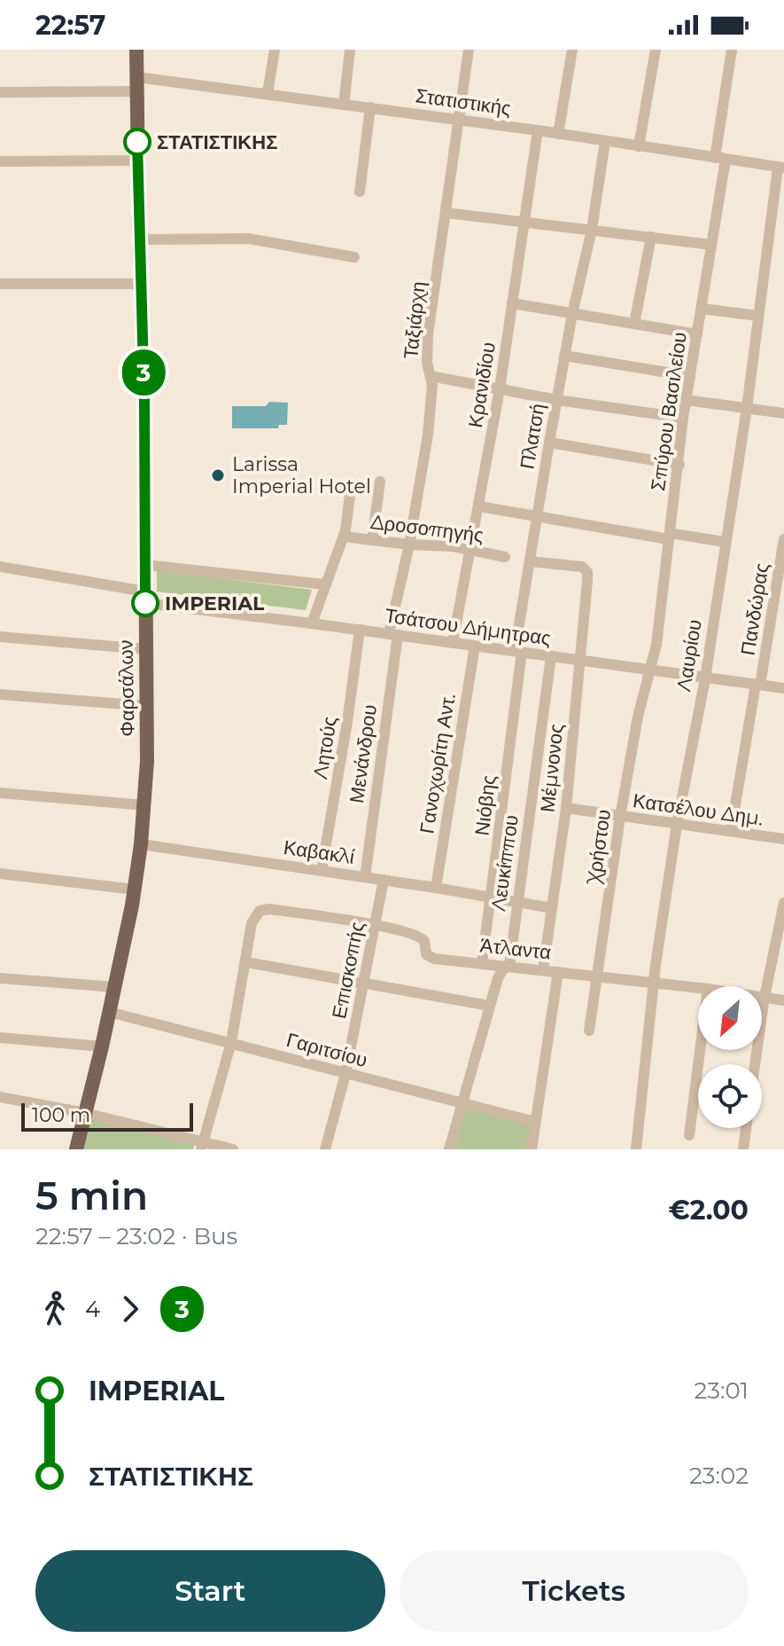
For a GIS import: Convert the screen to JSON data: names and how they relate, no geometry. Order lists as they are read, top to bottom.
{
  "streets": {
    "main road": ["Φαρσάλων"],
    "street": [
      "Στατιστικής",
      "Ταξιάρχη",
      "Κρανιδίου",
      "Σπύρου Βασιλείου",
      "Πλατσή",
      "Δροσοπηγής",
      "Πανδώρας",
      "Τσάτσου Δήμητρας",
      "Λαυρίου",
      "Λητούς",
      "Μενάνδρου",
      "Γανοχωρίτη Αντ.",
      "Μέμνονος",
      "Νιόβης",
      "Κατσέλου Δημ.",
      "Χρήστου",
      "Καβακλί",
      "Λευκίππου",
      "Άτλαντα",
      "Επισκοπής",
      "Γαριτσίου"
    ]
  },
  "crossings": [
    ["Στατιστικής", "Ταξιάρχη"],
    ["Στατιστικής", "Κρανιδίου"],
    ["Στατιστικής", "Σπύρου Βασιλείου"],
    ["Στατιστικής", "Πλατσή"],
    ["Στατιστικής", "Λαυρίου"],
    ["Στατιστικής", "Φαρσάλων"],
    ["Ταξιάρχη", "Δροσοπηγής"],
    ["Ταξιάρχη", "Τσάτσου Δήμητρας"],
    ["Ταξιάρχη", "Μενάνδρου"],
    ["Κρανιδίου", "Δροσοπηγής"],
    ["Κρανιδίου", "Τσάτσου Δήμητρας"],
    ["Σπύρου Βασιλείου", "Τσάτσου Δήμητρας"],
    ["Σπύρου Βασιλείου", "Χρήστου"],
    ["Πλατσή", "Τσάτσου Δήμητρας"],
    ["Πλατσή", "Μέμνονος"],
    ["Πλατσή", "Νιόβης"],
    ["Πανδώρας", "Τσάτσου Δήμητρας"],
    ["Πανδώρας", "Κατσέλου Δημ."],
    ["Τσάτσου Δήμητρας", "Λαυρίου"],
    ["Τσάτσου Δήμητρας", "Φαρσάλων"],
    ["Τσάτσου Δήμητρας", "Λητούς"],
    ["Τσάτσου Δήμητρας", "Μενάνδρου"],
    ["Τσάτσου Δήμητρας", "Γανοχωρίτη Αντ."],
    ["Τσάτσου Δήμητρας", "Μέμνονος"],
    ["Τσάτσου Δήμητρας", "Νιόβης"],
    ["Τσάτσου Δήμητρας", "Χρήστου"],
    ["Τσάτσου Δήμητρας", "Λευκίππου"],
    ["Λαυρίου", "Κατσέλου Δημ."],
    ["Λαυρίου", "Άτλαντα"],
    ["Φαρσάλων", "Καβακλί"],
    ["Φαρσάλων", "Γαριτσίου"],
    ["Λητούς", "Καβακλί"],
    ["Μενάνδρου", "Καβακλί"],
    ["Γανοχωρίτη Αντ.", "Καβακλί"],
    ["Μέμνονος", "Κατσέλου Δημ."],
    ["Μέμνονος", "Καβακλί"],
    ["Μέμνονος", "Άτλαντα"],
    ["Νιόβης", "Καβακλί"],
    ["Νιόβης", "Άτλαντα"],
    ["Κατσέλου Δημ.", "Χρήστου"],
    ["Χρήστου", "Άτλαντα"],
    ["Καβακλί", "Λευκίππου"],
    ["Καβακλί", "Επισκοπής"],
    ["Λευκίππου", "Άτλαντα"],
    ["Λευκίππου", "Γαριτσίου"],
    ["Άτλαντα", "Επισκοπής"],
    ["Επισκοπής", "Γαριτσίου"]
  ],
  "places": ["ΣΤΑΤΙΣΤΙΚΗΣ", "Larissa Imperial Hotel", "IMPERIAL"],
  "lines": ["bus line 3"],
  "scale_bar": "100 m",
  "north": "bottom left",
  "page": {
    "status": "22:57",
    "on_map": "3",
    "scale": "100 m",
    "heading": ["5 min", "22:57 – 23:02 · Bus", "€2.00"],
    "legs": ["4", "3"],
    "list": [
      {
        "name": "IMPERIAL",
        "value": "23:01"
      },
      {
        "name": "ΣΤΑΤΙΣΤΙΚΗΣ",
        "value": "23:02"
      }
    ],
    "buttons": ["Start", "Tickets"]
  }
}
